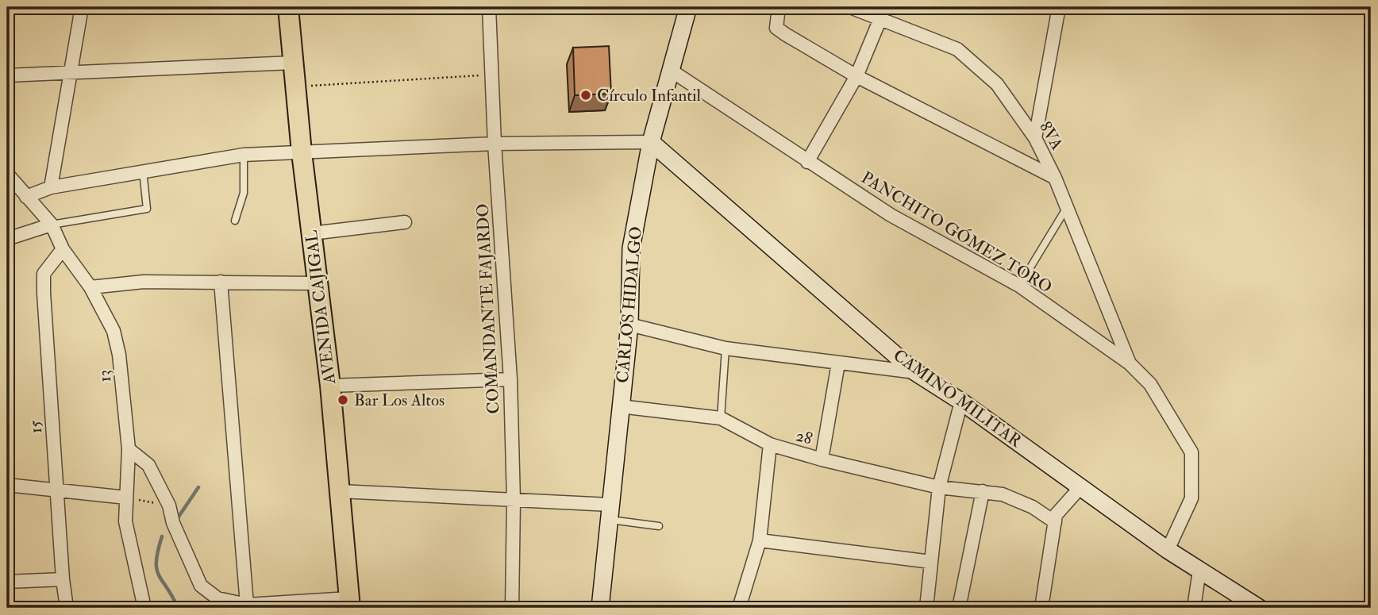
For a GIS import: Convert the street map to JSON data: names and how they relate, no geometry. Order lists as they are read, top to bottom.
{
  "streets": {
    "main road": ["CARLOS HIDALGO", "AVENIDA CAJIGAL", "CAMINO MILITAR"],
    "street": [
      "8VA",
      "PANCHITO GÓMEZ TORO",
      "COMANDANTE FAJARDO",
      "13",
      "15",
      "28"
    ]
  },
  "crossings": [
    ["8VA", "PANCHITO GÓMEZ TORO"],
    ["PANCHITO GÓMEZ TORO", "CARLOS HIDALGO"],
    ["PANCHITO GÓMEZ TORO", "CAMINO MILITAR"],
    ["CARLOS HIDALGO", "CAMINO MILITAR"],
    ["CARLOS HIDALGO", "28"],
    ["13", "15"]
  ],
  "places": ["Círculo Infantil", "Bar Los Altos"]
}
